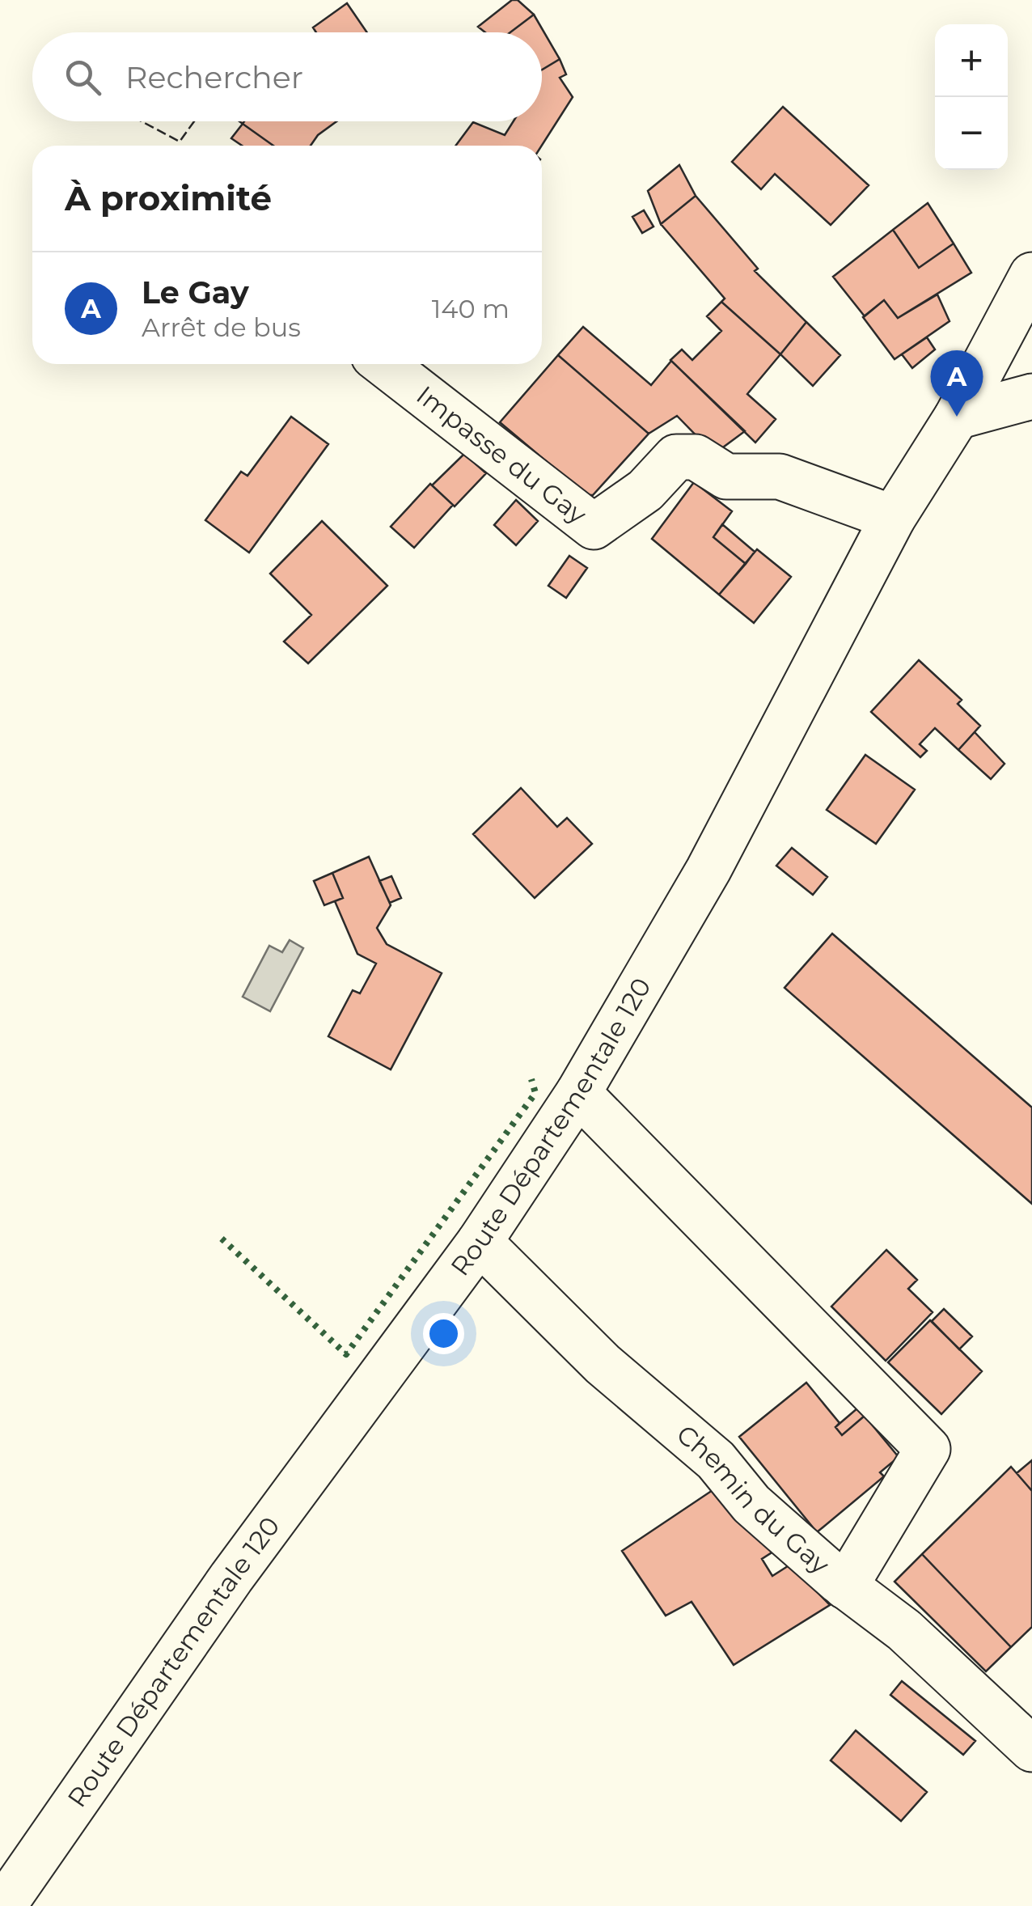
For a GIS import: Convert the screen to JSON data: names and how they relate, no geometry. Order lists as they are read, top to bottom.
{
  "streets": {
    "street": ["Impasse du Gay", "Route Départementale 120", "Chemin du Gay"]
  },
  "crossings": [
    ["Impasse du Gay", "Route Départementale 120"],
    ["Route Départementale 120", "Chemin du Gay"]
  ],
  "page": {
    "map_buttons": ["+", "−"],
    "search": "Rechercher",
    "heading": "À proximité",
    "list": [
      {
        "mark": "A",
        "name": "Le Gay",
        "note": "Arrêt de bus",
        "value": "140 m"
      }
    ],
    "pins": "A"
  }
}
